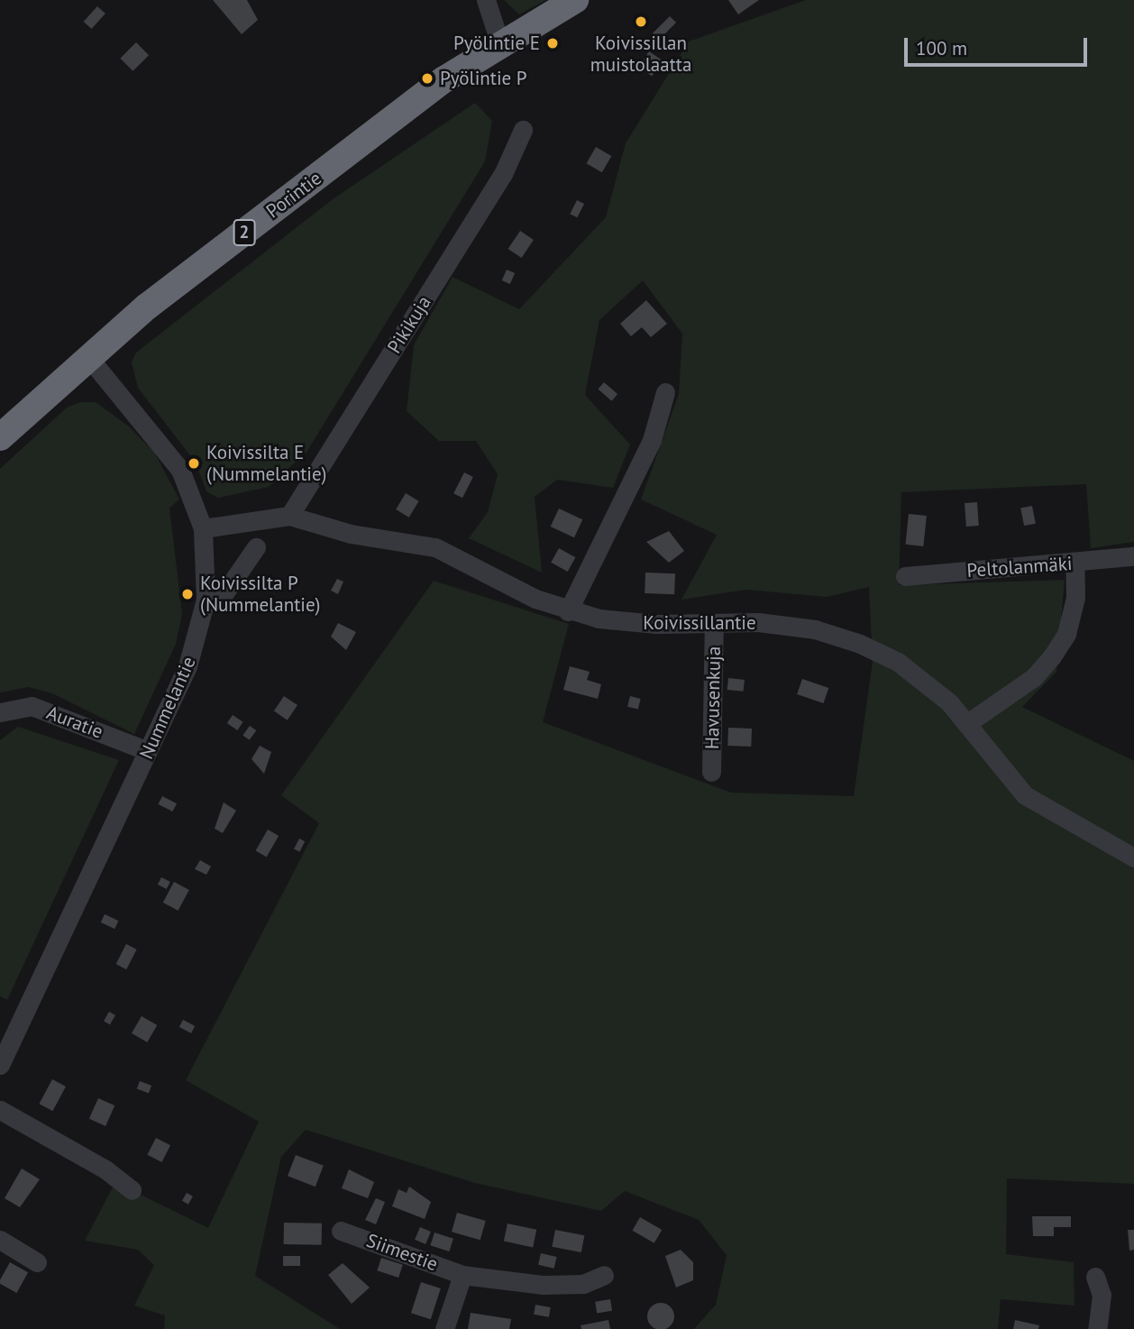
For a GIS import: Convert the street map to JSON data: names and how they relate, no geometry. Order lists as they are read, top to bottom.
{
  "streets": {
    "highway": ["Porintie", "2"],
    "street": [
      "Pikikuja",
      "Peltolanmäki",
      "Koivissillantie",
      "Havusenkuja",
      "Nummelantie",
      "Auratie",
      "Siimestie"
    ]
  },
  "crossings": [
    ["Porintie", "Nummelantie"],
    ["Pikikuja", "Koivissillantie"],
    ["Koivissillantie", "Havusenkuja"],
    ["Koivissillantie", "Nummelantie"],
    ["Nummelantie", "Auratie"]
  ],
  "places": [
    "Koivissillan muistolaatta",
    "Pyölintie E",
    "Pyölintie P",
    "Koivissilta E (Nummelantie)",
    "Koivissilta P (Nummelantie)"
  ],
  "scale_bar": "100 m"
}
